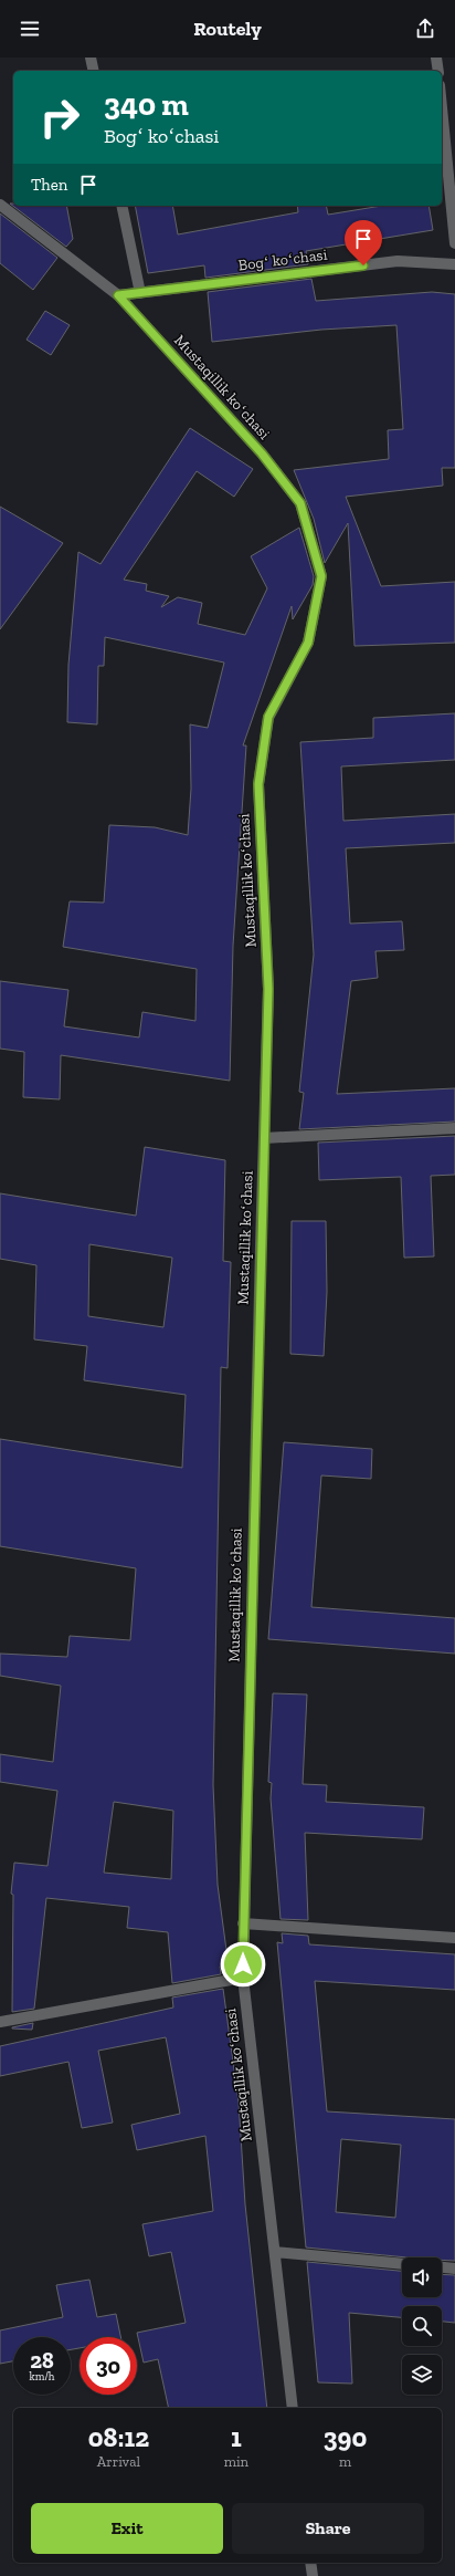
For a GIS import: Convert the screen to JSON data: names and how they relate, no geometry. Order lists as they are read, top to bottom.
{
  "streets": {
    "street": ["Bogʻ koʻchasi", "Mustaqillik koʻchasi"]
  },
  "crossings": [
    ["Bogʻ koʻchasi", "Mustaqillik koʻchasi"]
  ],
  "page": {
    "header": "Routely",
    "turn": ["340 m", "Bogʻ koʻchasi"],
    "then": "Then",
    "speed": "28 km/h",
    "limit": "30",
    "eta": [
      "08:12",
      "Arrival",
      "1",
      "min",
      "390",
      "m"
    ],
    "buttons": ["Exit", "Share"]
  }
}
